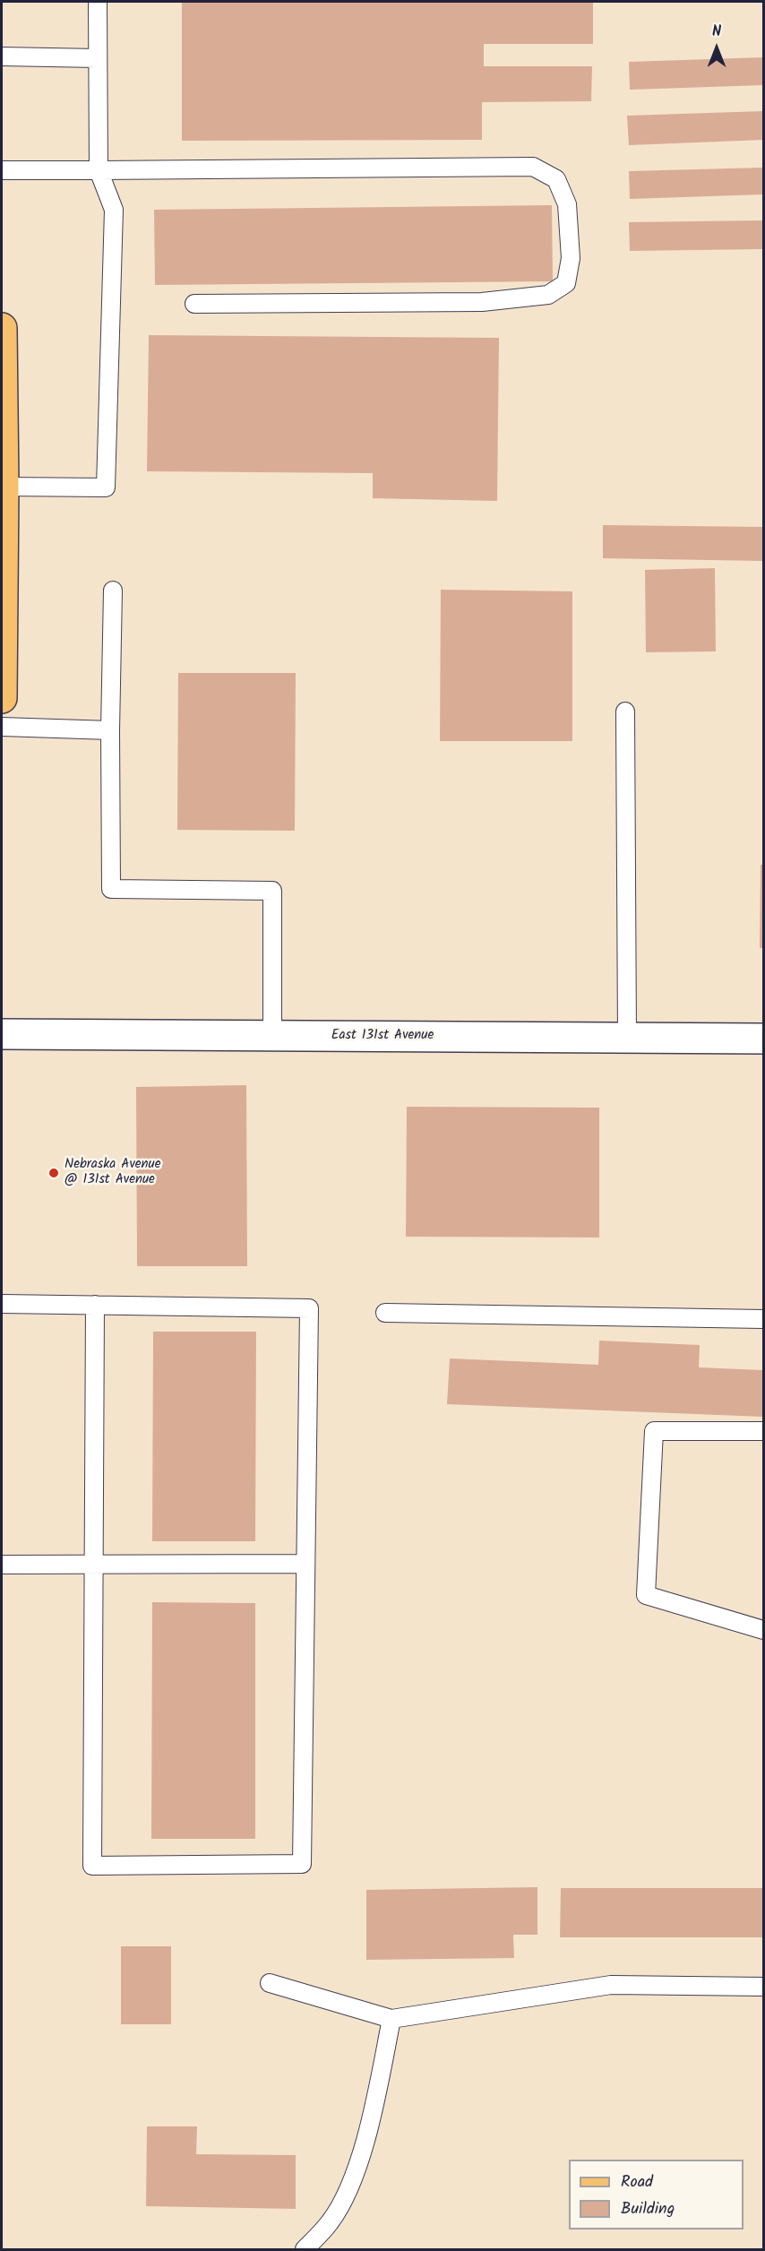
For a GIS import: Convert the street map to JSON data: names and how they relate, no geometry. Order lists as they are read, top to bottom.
{
  "streets": {
    "street": ["East 131st Avenue"]
  },
  "places": ["Nebraska Avenue @ 131st Avenue"],
  "legend": ["Road", "Building"],
  "north": "top"
}
